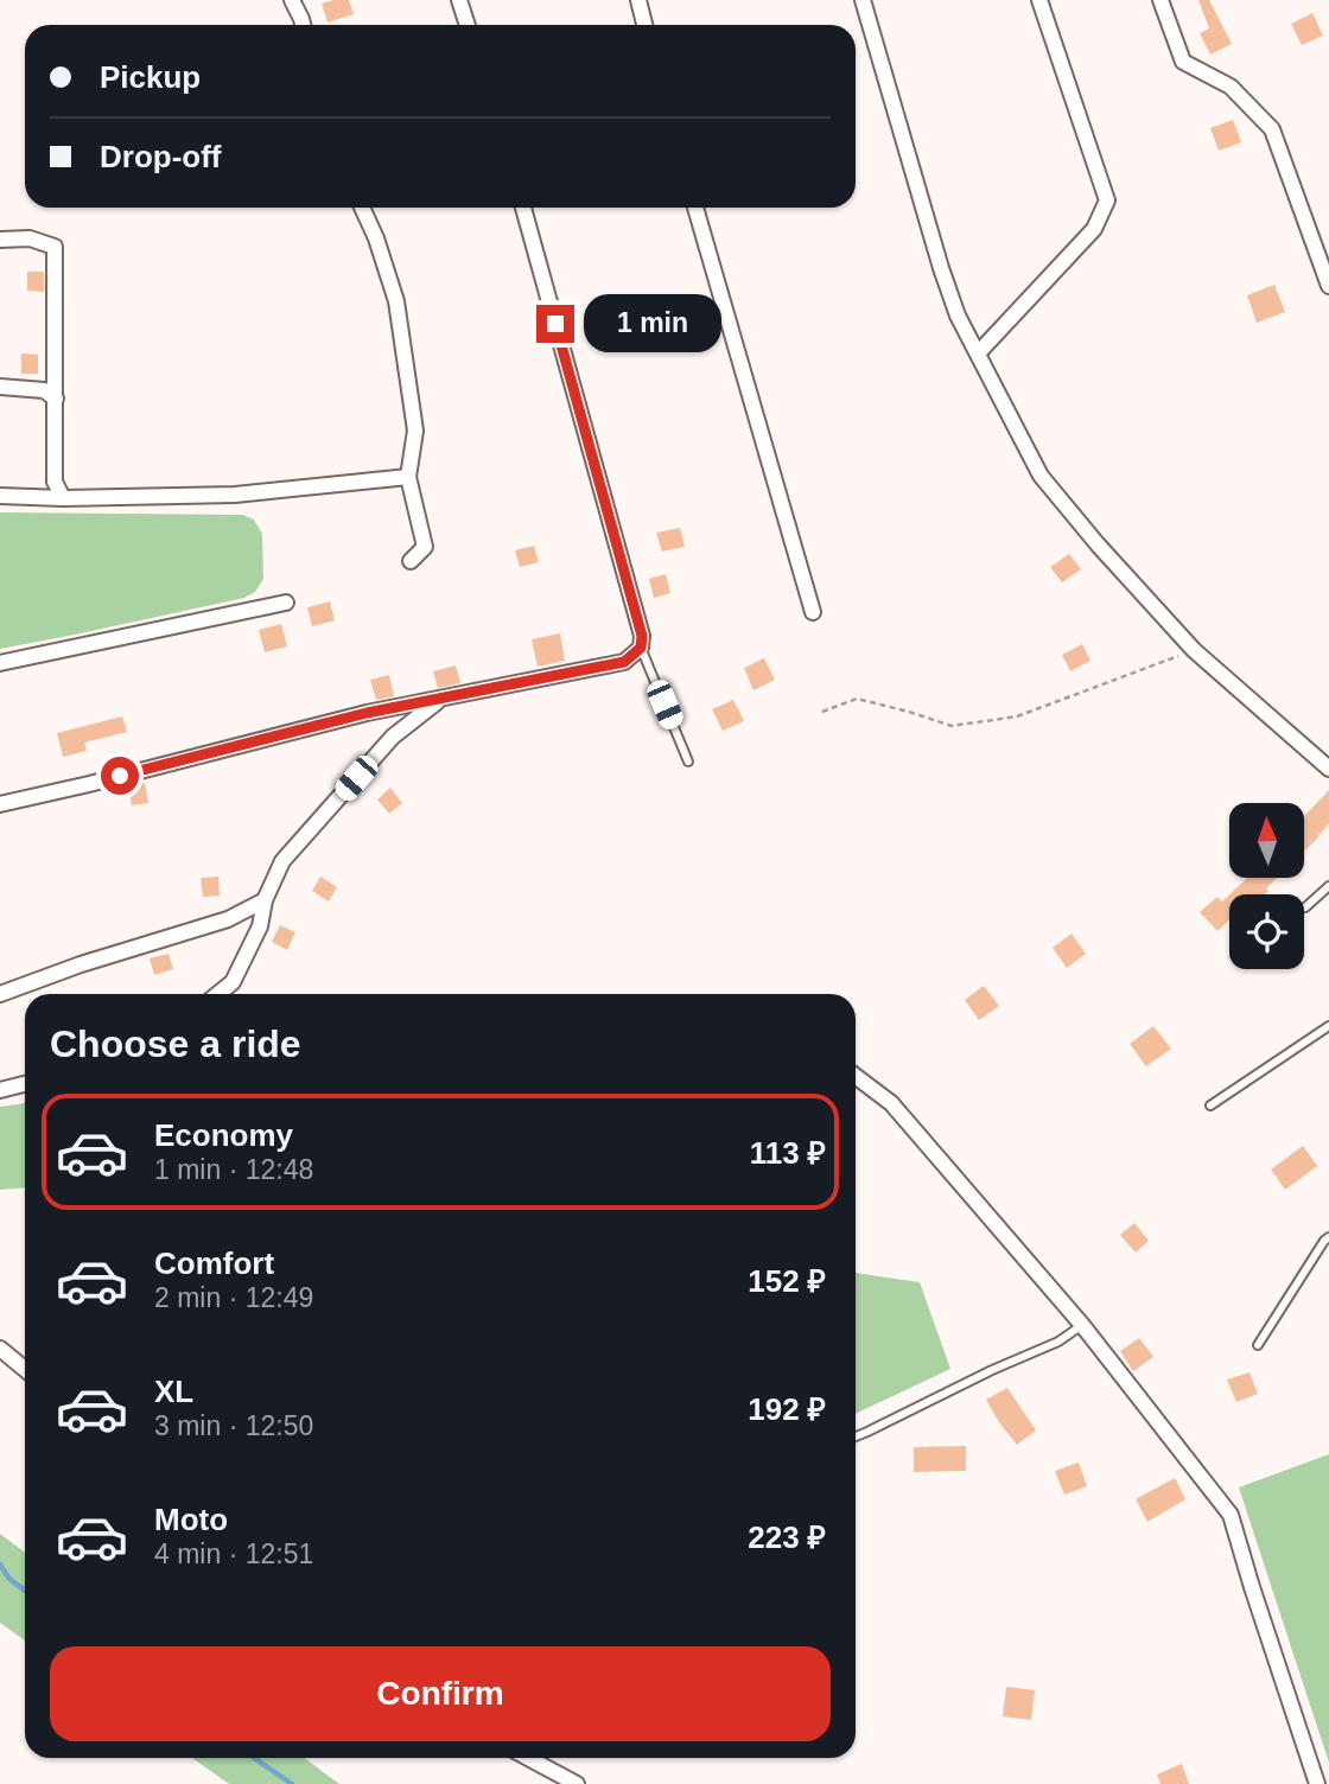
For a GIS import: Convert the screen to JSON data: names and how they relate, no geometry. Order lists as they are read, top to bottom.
{
  "north": "top",
  "page": {
    "banner": ["Pickup", "Drop-off"],
    "bubble": "1 min",
    "heading": "Choose a ride",
    "list": [
      {
        "name": "Economy",
        "note": "1 min · 12:48",
        "value": "113 ₽"
      },
      {
        "name": "Comfort",
        "note": "2 min · 12:49",
        "value": "152 ₽"
      },
      {
        "name": "XL",
        "note": "3 min · 12:50",
        "value": "192 ₽"
      },
      {
        "name": "Moto",
        "note": "4 min · 12:51",
        "value": "223 ₽"
      }
    ],
    "buttons": "Confirm"
  }
}
